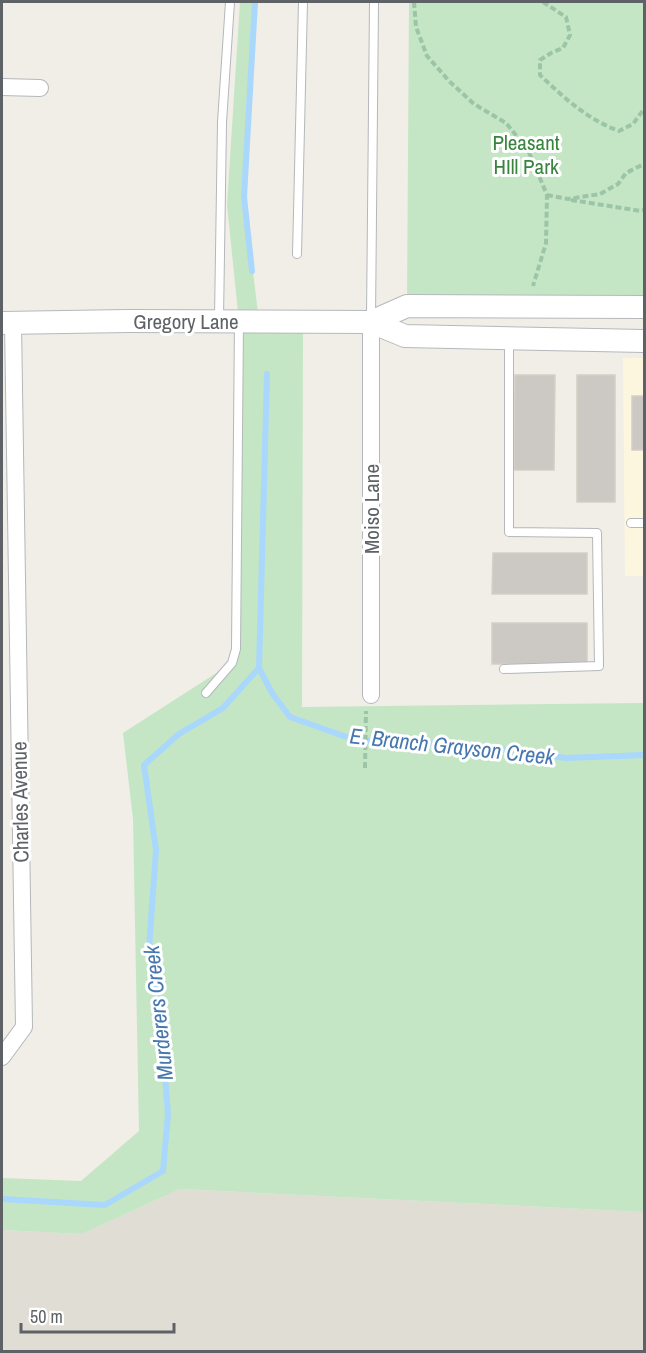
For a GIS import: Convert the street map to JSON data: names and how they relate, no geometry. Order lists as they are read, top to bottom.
{
  "streets": {
    "main road": ["Gregory Lane"],
    "street": ["Moiso Lane", "Charles Avenue"]
  },
  "crossings": [
    ["Gregory Lane", "Moiso Lane"],
    ["Gregory Lane", "Charles Avenue"]
  ],
  "water": ["E. Branch Grayson Creek", "Murderers Creek"],
  "parks": ["Pleasant HIll Park"],
  "scale_bar": "50 m"
}
